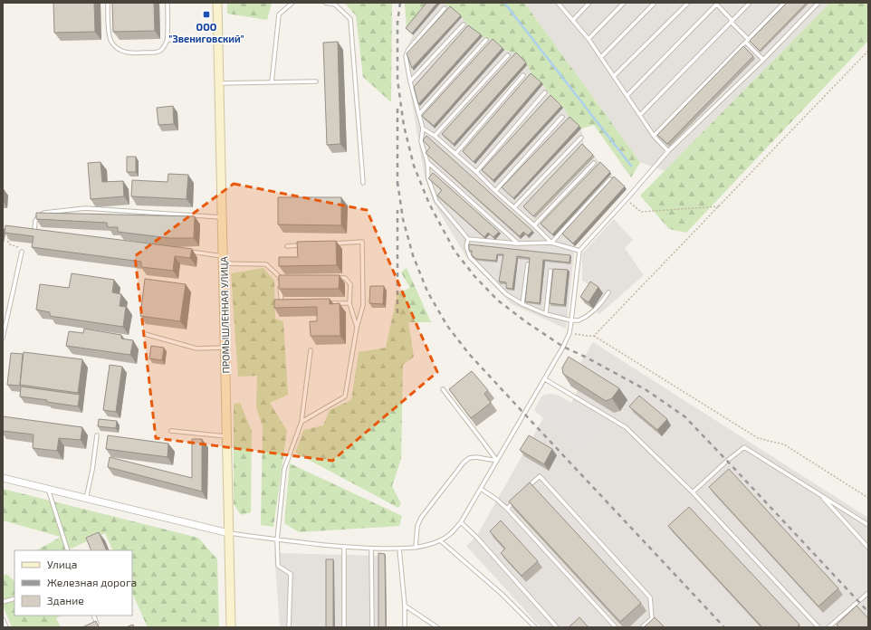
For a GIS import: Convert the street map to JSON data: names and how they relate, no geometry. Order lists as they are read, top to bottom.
{
  "streets": {
    "street": ["ПРОМЫШЛЕННАЯ УЛИЦА"]
  },
  "places": {
    "transit": ["ООО \"Звениговский\""]
  },
  "legend": ["Улица", "Железная дорога", "Здание"]
}
